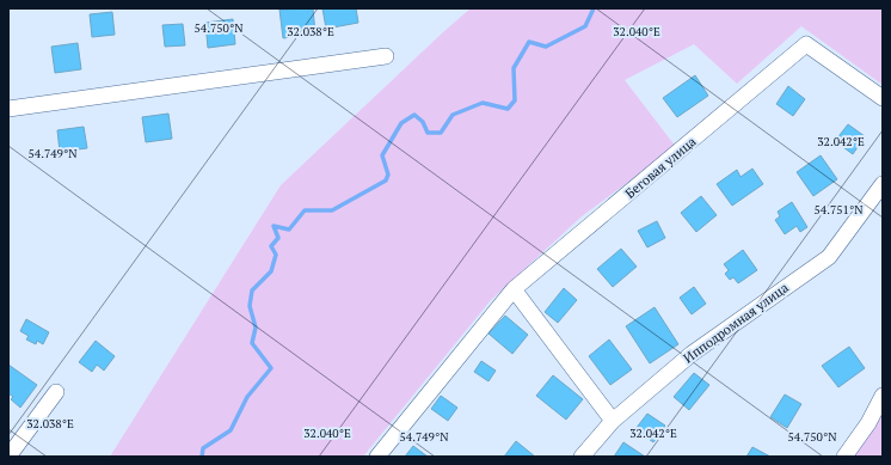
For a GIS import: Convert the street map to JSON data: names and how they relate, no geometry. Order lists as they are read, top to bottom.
{
  "streets": {
    "street": ["Беговая улица", "Ипподромная улица"]
  },
  "coordinates": [
    "54.750°N",
    "32.038°E",
    "32.040°E",
    "32.042°E",
    "54.749°N",
    "54.751°N"
  ]
}
